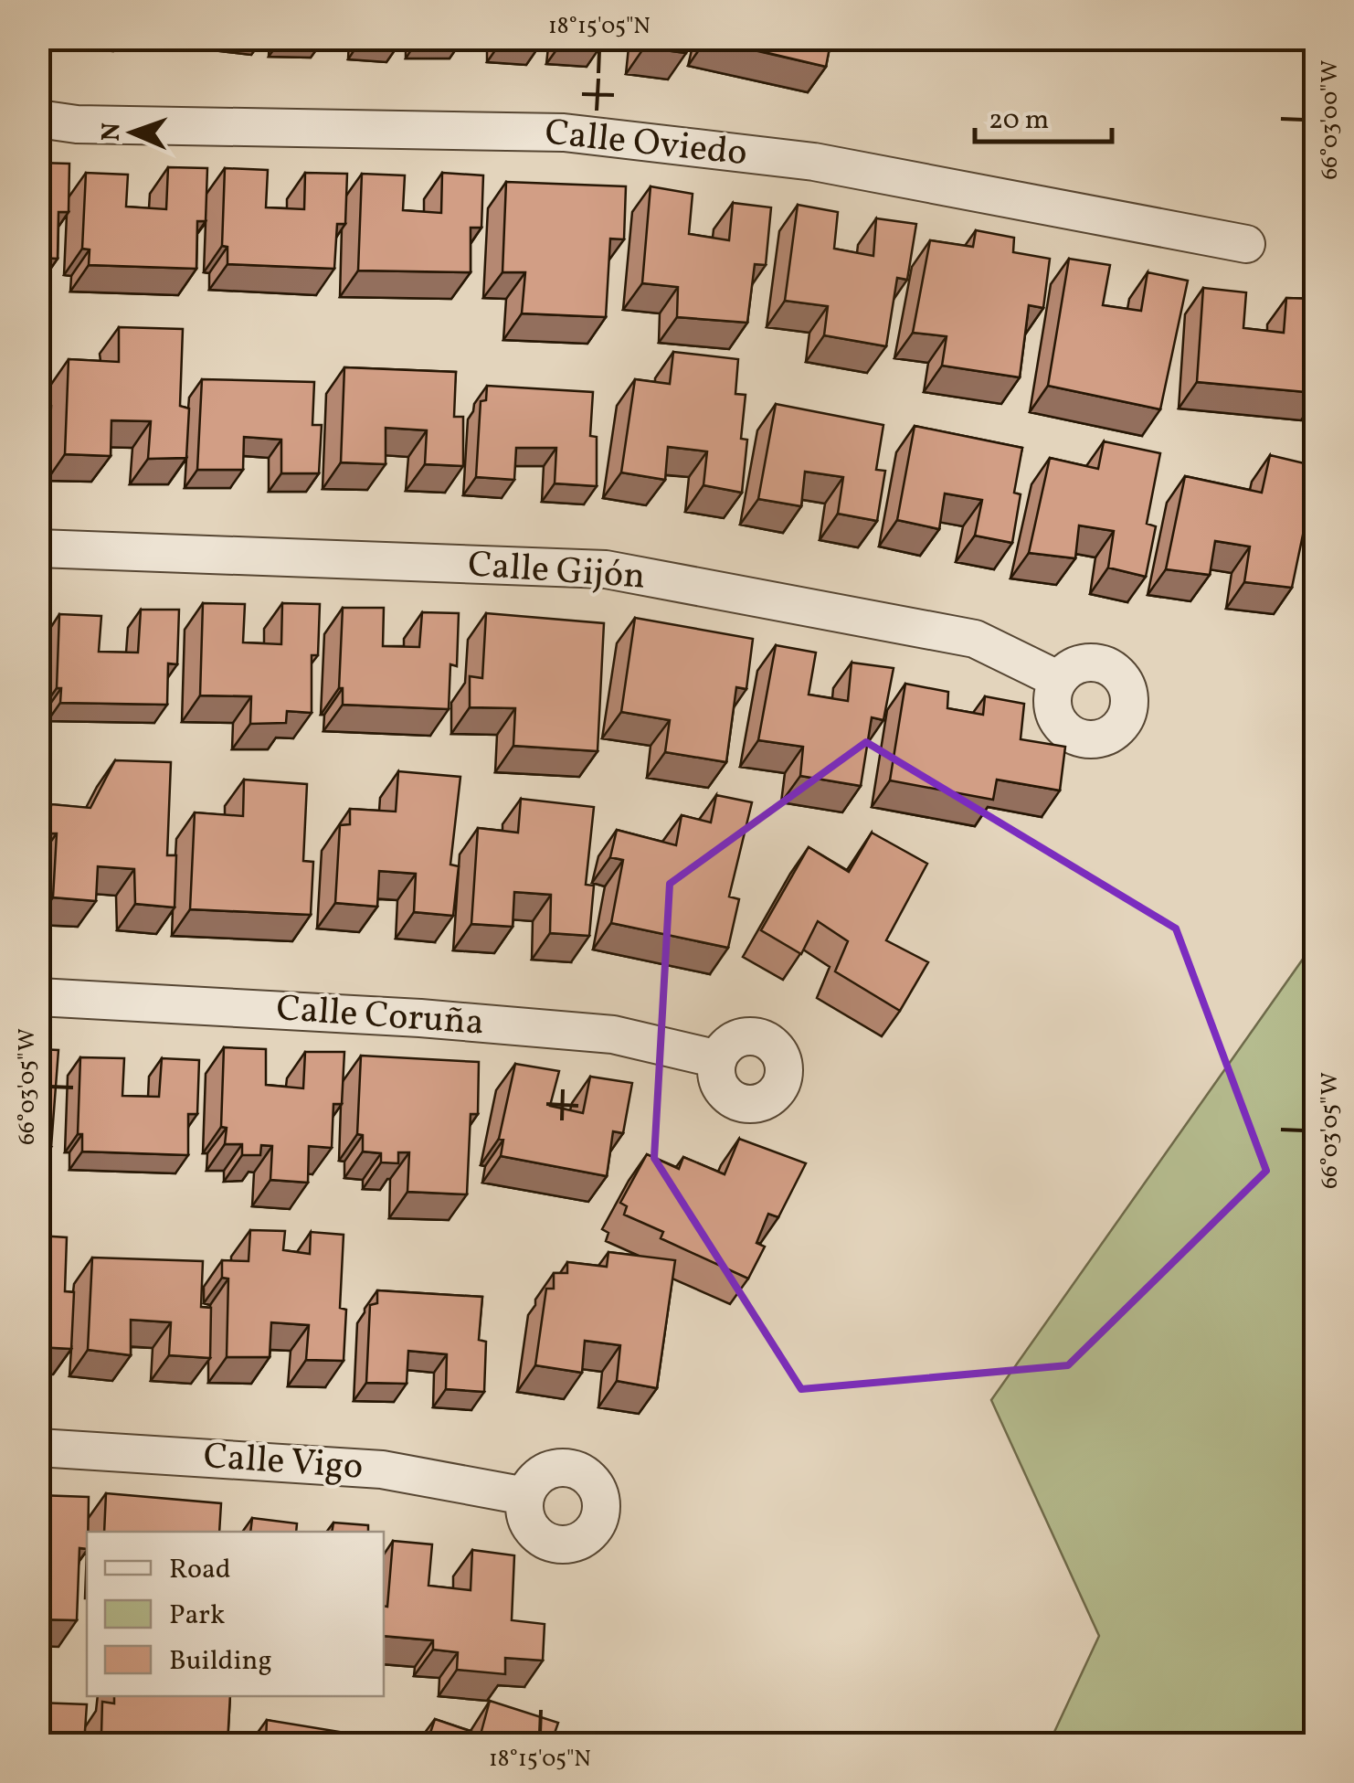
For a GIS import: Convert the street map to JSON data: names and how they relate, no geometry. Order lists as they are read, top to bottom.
{
  "streets": {
    "street": [
      "Calle Oviedo",
      "Calle Gijón",
      "Calle Coruña",
      "Calle Vigo"
    ]
  },
  "legend": ["Road", "Park", "Building"],
  "scale_bar": "20 m",
  "north": "left",
  "coordinates": ["18°15'05\"N", "66°03'00\"W", "66°03'05\"W"]
}
